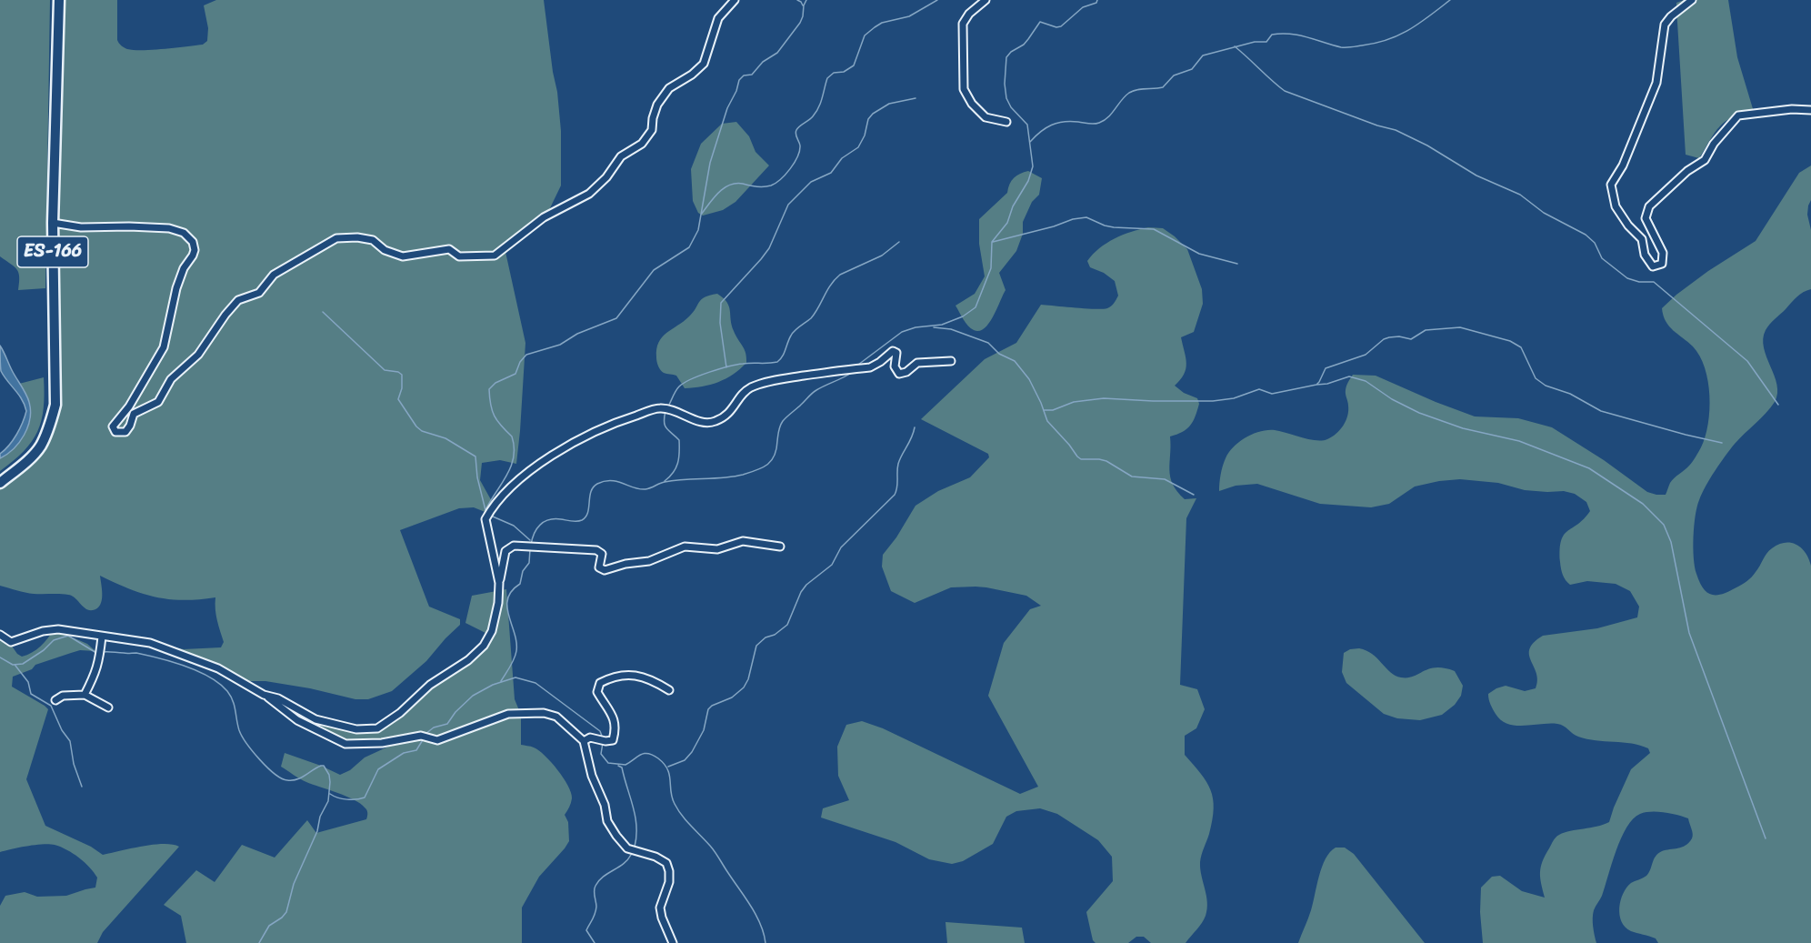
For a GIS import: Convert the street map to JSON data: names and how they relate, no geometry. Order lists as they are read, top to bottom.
{
  "streets": {
    "main road": ["ES-166"]
  }
}
